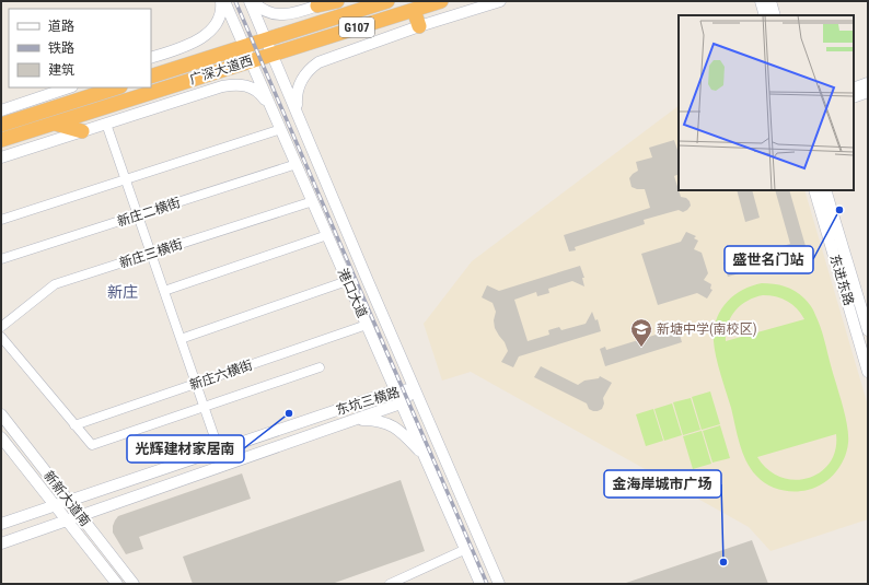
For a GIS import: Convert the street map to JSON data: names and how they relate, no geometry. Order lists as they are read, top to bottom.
{
  "streets": {
    "highway": ["G107", "广深大道西"],
    "street": [
      "新庄二横街",
      "新庄三横街",
      "东进东路",
      "港口大道",
      "新庄六横街",
      "东坑三横路",
      "新新大道南"
    ]
  },
  "crossings": [
    ["广深大道西", "港口大道"],
    ["新庄二横街", "港口大道"],
    ["新庄三横街", "港口大道"],
    ["港口大道", "新庄六横街"],
    ["港口大道", "东坑三横路"],
    ["东坑三横路", "新新大道南"]
  ],
  "districts": ["新庄"],
  "places": {
    "other": ["盛世名门站", "光辉建材家居南", "金海岸城市广场"],
    "school or university": ["新塘中学(南校区)"]
  },
  "legend": ["道路", "铁路", "建筑"]
}
